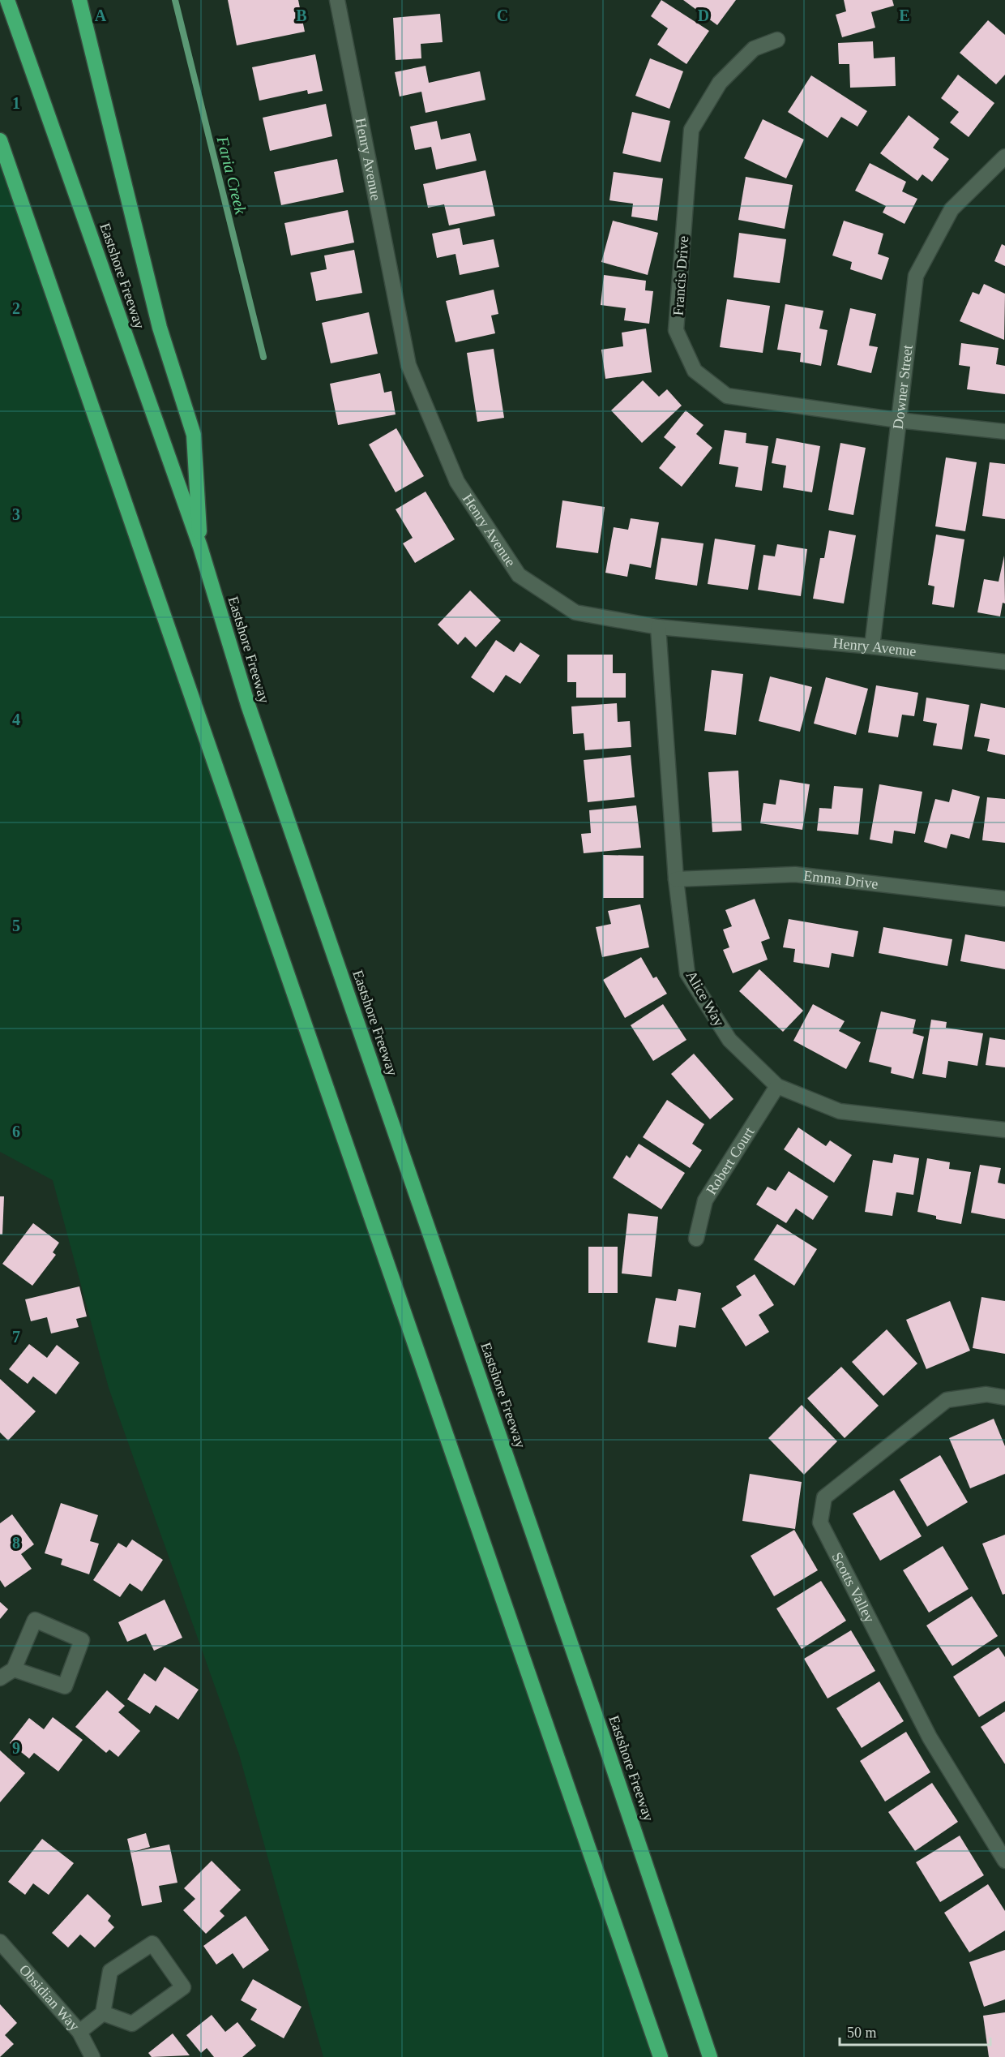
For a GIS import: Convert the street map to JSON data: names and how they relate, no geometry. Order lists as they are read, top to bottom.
{
  "streets": {
    "highway": ["Eastshore Freeway"],
    "street": [
      "Henry Avenue",
      "Francis Drive",
      "Downer Street",
      "Emma Drive",
      "Alice Way",
      "Robert Court",
      "Scotts Valley",
      "Obsidian Way"
    ]
  },
  "crossings": [
    ["Henry Avenue", "Downer Street"],
    ["Henry Avenue", "Alice Way"],
    ["Francis Drive", "Downer Street"],
    ["Emma Drive", "Alice Way"],
    ["Alice Way", "Robert Court"]
  ],
  "water": ["Faria Creek"],
  "scale_bar": "50 m",
  "grid": {
    "columns": [
      "A",
      "B",
      "C",
      "D",
      "E"
    ],
    "rows": [
      "1",
      "2",
      "3",
      "4",
      "5",
      "6",
      "7",
      "8",
      "9"
    ]
  }
}
